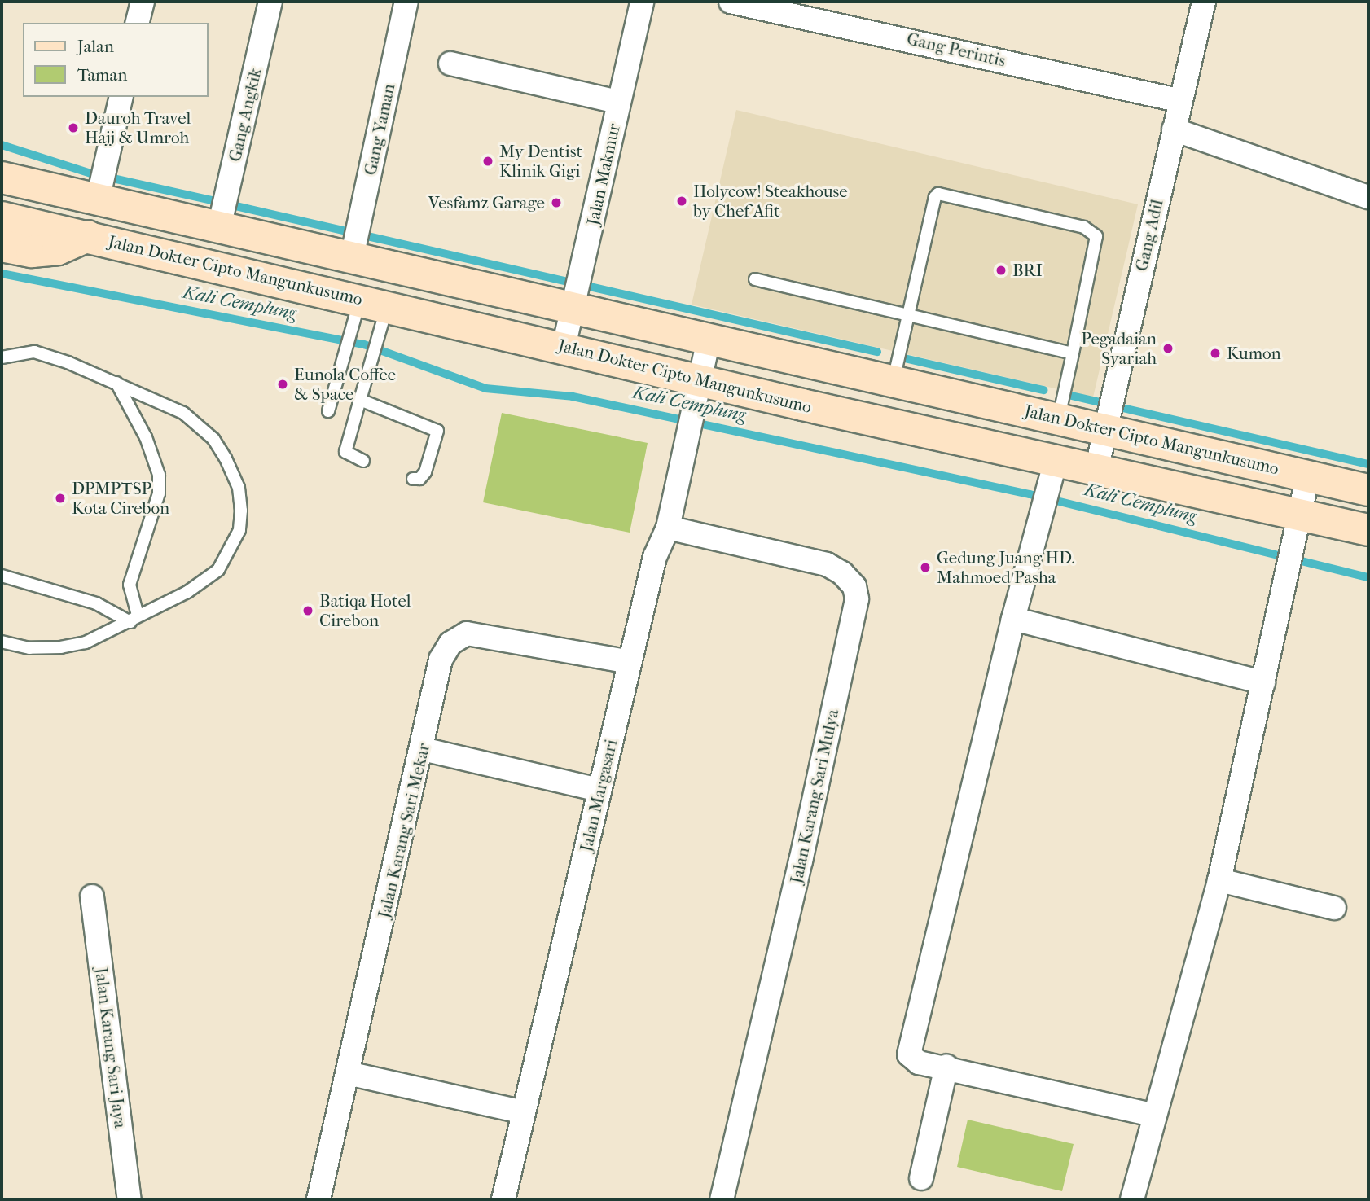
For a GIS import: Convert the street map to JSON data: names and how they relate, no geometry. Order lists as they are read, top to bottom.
{
  "streets": {
    "main road": ["Jalan Dokter Cipto Mangunkusumo"],
    "street": [
      "Gang Perintis",
      "Gang Angkik",
      "Gang Yaman",
      "Jalan Makmur",
      "Gang Adil",
      "Jalan Margasari",
      "Jalan Karang Sari Mulya",
      "Jalan Karang Sari Mekar",
      "Jalan Karang Sari Jaya"
    ]
  },
  "crossings": [
    ["Gang Perintis", "Gang Adil"],
    ["Gang Angkik", "Jalan Dokter Cipto Mangunkusumo"],
    ["Gang Yaman", "Jalan Dokter Cipto Mangunkusumo"],
    ["Jalan Makmur", "Jalan Dokter Cipto Mangunkusumo"],
    ["Gang Adil", "Jalan Dokter Cipto Mangunkusumo"],
    ["Jalan Dokter Cipto Mangunkusumo", "Jalan Margasari"],
    ["Jalan Margasari", "Jalan Karang Sari Mulya"],
    ["Jalan Margasari", "Jalan Karang Sari Mekar"]
  ],
  "water": ["Kali Cemplung"],
  "places": [
    "Dauroh Travel Hajj & Umroh",
    "My Dentist Klinik Gigi",
    "Holycow! Steakhouse by Chef Afit",
    "Vesfamz Garage",
    "BRI",
    "Pegadaian Syariah",
    "Kumon",
    "Eunola Coffee & Space",
    "DPMPTSP Kota Cirebon",
    "Gedung Juang HD. Mahmoed Pasha",
    "Batiqa Hotel Cirebon"
  ],
  "legend": ["Jalan", "Taman"]
}
